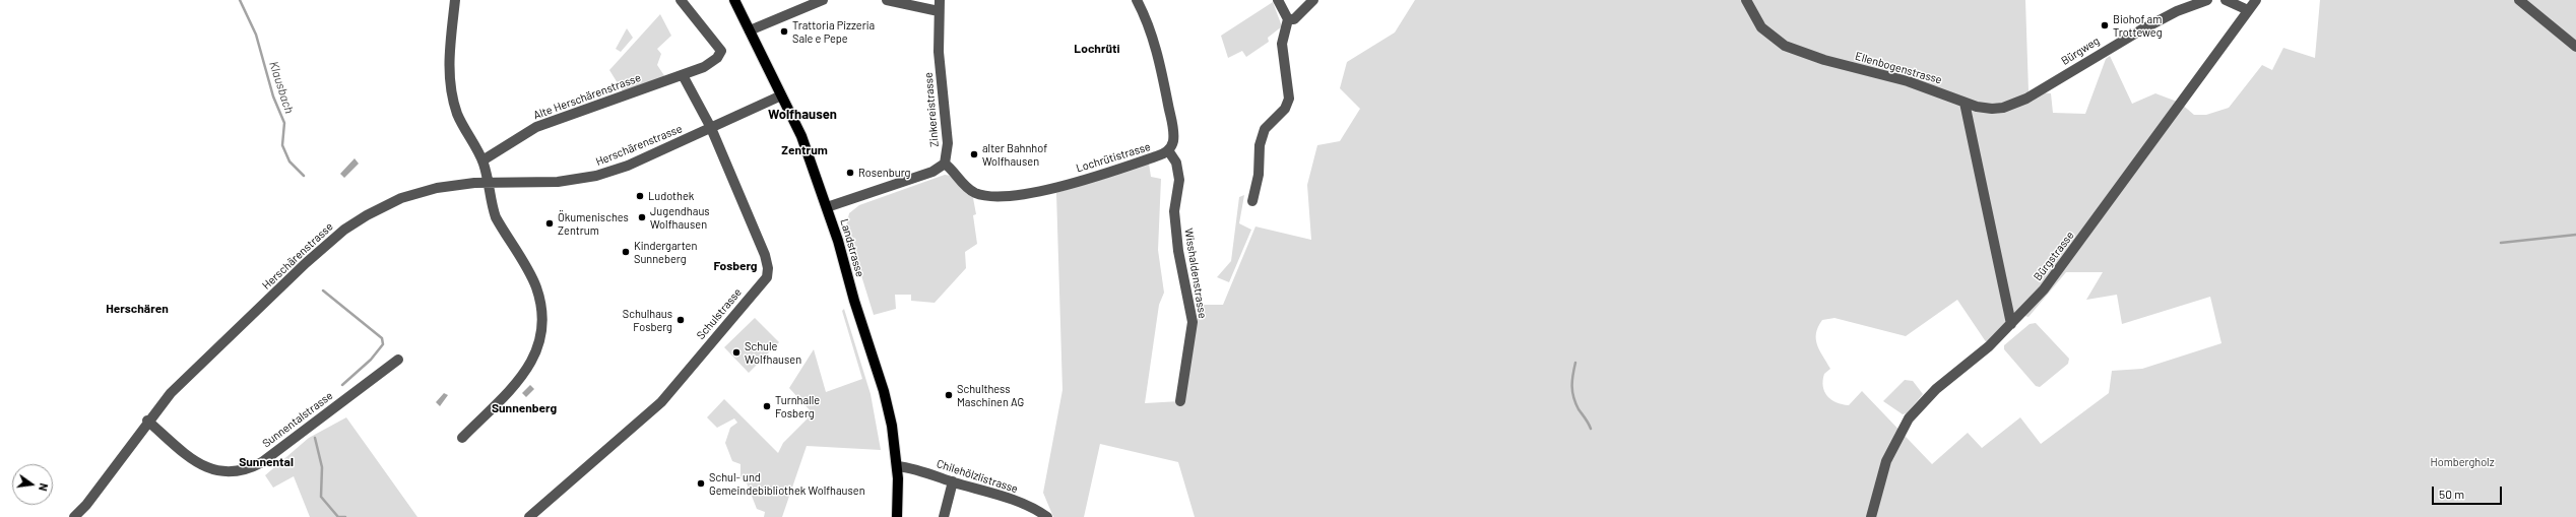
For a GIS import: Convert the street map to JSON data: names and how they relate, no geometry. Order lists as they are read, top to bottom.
{
  "streets": {
    "main road": ["Landstrasse"],
    "street": [
      "Bürgweg",
      "Ellenbogenstrasse",
      "Alte Herschärenstrasse",
      "Zinkereistrasse",
      "Herschärenstrasse",
      "Lochrütistrasse",
      "Bürgstrasse",
      "Wisshaldenstrasse",
      "Schulstrasse",
      "Sunnentalstrasse",
      "Chilehölzlistrasse"
    ]
  },
  "crossings": [
    ["Bürgweg", "Ellenbogenstrasse"],
    ["Alte Herschärenstrasse", "Schulstrasse"],
    ["Zinkereistrasse", "Lochrütistrasse"],
    ["Herschärenstrasse", "Landstrasse"],
    ["Herschärenstrasse", "Schulstrasse"],
    ["Herschärenstrasse", "Sunnentalstrasse"],
    ["Lochrütistrasse", "Wisshaldenstrasse"],
    ["Landstrasse", "Chilehölzlistrasse"]
  ],
  "districts": [
    "Lochrüti",
    "Wolfhausen",
    "Zentrum",
    "Fosberg",
    "Herschären",
    "Sunnenberg",
    "Sunnental"
  ],
  "water": ["Klausbach"],
  "parks": ["Hombergholz"],
  "places": [
    "Biohof am Trotteweg",
    "Trattoria Pizzeria Sale e Pepe",
    "alter Bahnhof Wolfhausen",
    "Rosenburg",
    "Ludothek",
    "Jugendhaus Wolfhausen",
    "Ökumenisches Zentrum",
    "Kindergarten Sunneberg",
    "Schulhaus Fosberg",
    "Schule Wolfhausen",
    "Schulthess Maschinen AG",
    "Turnhalle Fosberg",
    "Schul- und Gemeindebibliothek Wolfhausen"
  ],
  "scale_bar": "50 m",
  "north": "right"
}
